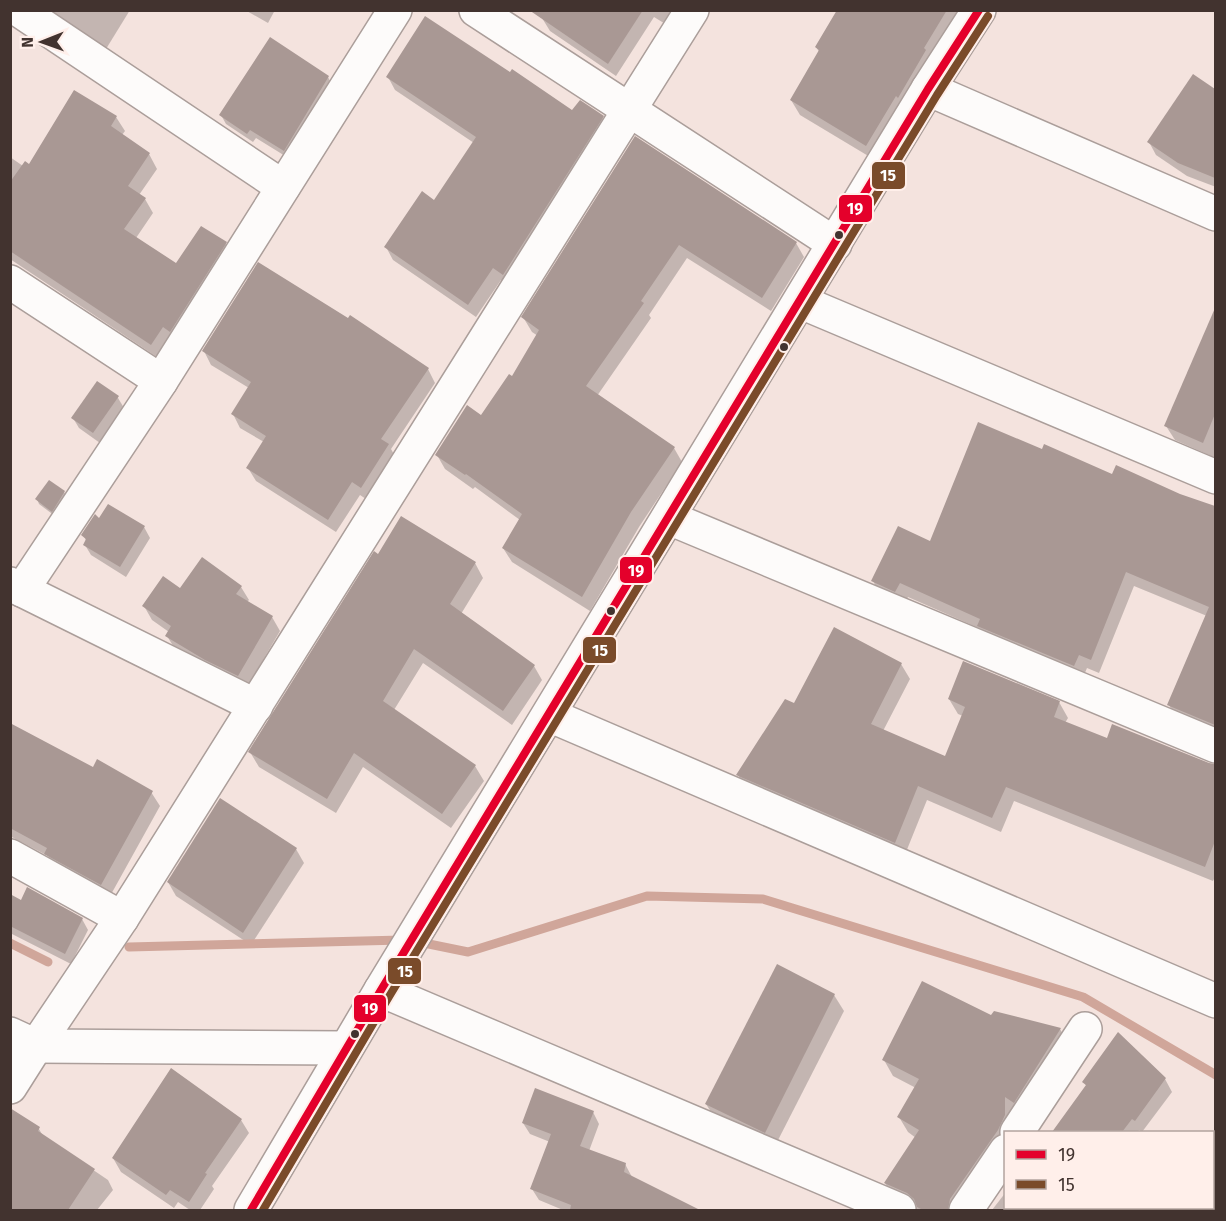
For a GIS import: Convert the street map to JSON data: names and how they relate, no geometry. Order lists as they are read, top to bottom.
{
  "lines": ["transit line 19", "transit line 15"],
  "legend": ["19", "15"],
  "north": "left"
}
